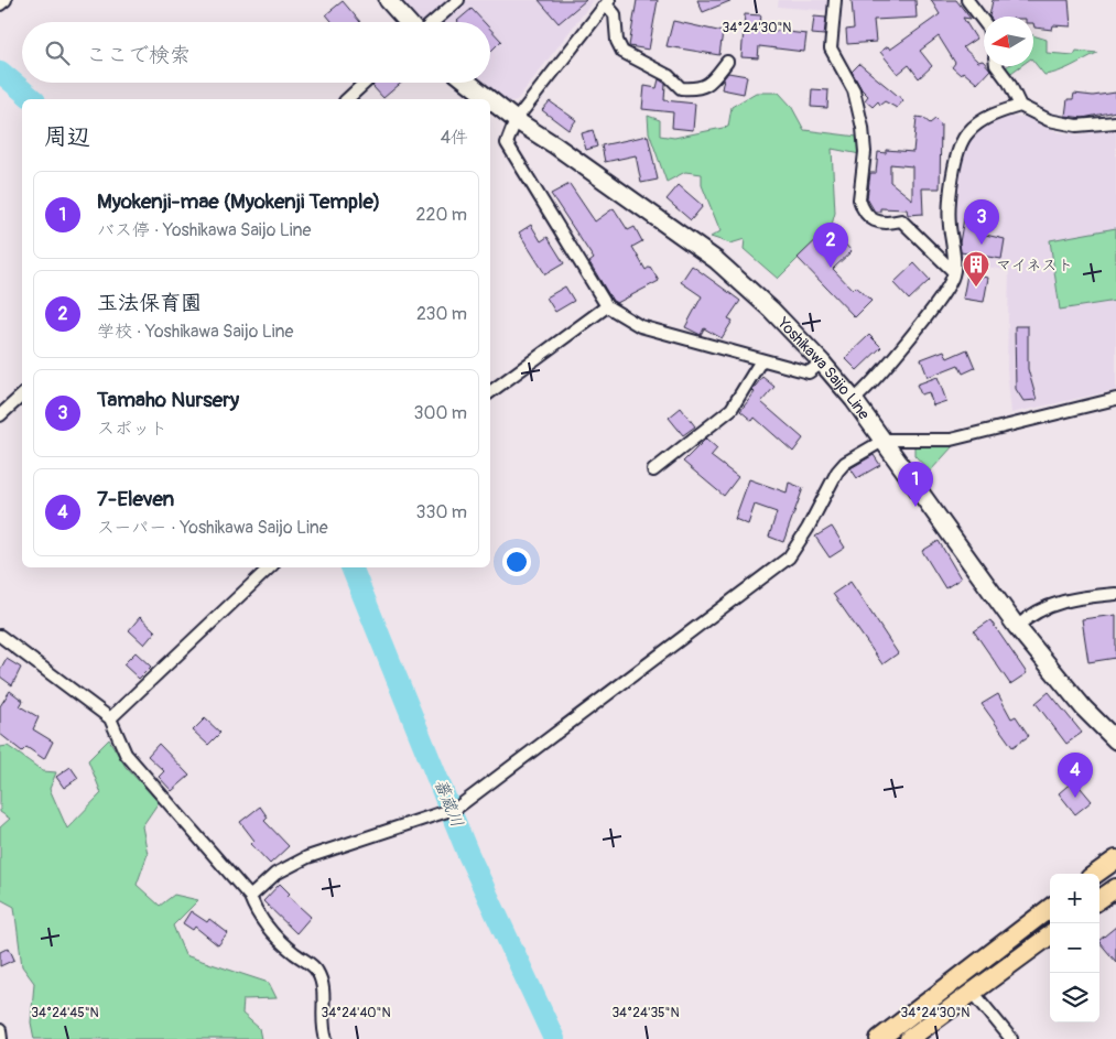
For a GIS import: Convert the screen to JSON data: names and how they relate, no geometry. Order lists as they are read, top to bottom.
{
  "streets": {
    "main road": ["Yoshikawa Saijo Line"]
  },
  "water": ["蕃蔵川"],
  "places": {
    "building": ["マイネスト"]
  },
  "north": "left",
  "page": {
    "search": "ここで検索",
    "heading": ["周辺", "4件"],
    "list": [
      {
        "mark": "1",
        "name": "Myokenji-mae (Myokenji Temple)",
        "note": "バス停 · Yoshikawa Saijo Line",
        "value": "220 m"
      },
      {
        "mark": "2",
        "name": "玉法保育園",
        "note": "学校 · Yoshikawa Saijo Line",
        "value": "230 m"
      },
      {
        "mark": "3",
        "name": "Tamaho Nursery",
        "note": "スポット",
        "value": "300 m"
      },
      {
        "mark": "4",
        "name": "7-Eleven",
        "note": "スーパー · Yoshikawa Saijo Line",
        "value": "330 m"
      }
    ],
    "pins": [
      "3",
      "2",
      "1",
      "4"
    ],
    "map_buttons": ["+", "−"]
  },
  "coordinates": [
    "34°24'30\"N",
    "34°24'45\"N",
    "34°24'40\"N",
    "34°24'35\"N"
  ]
}
